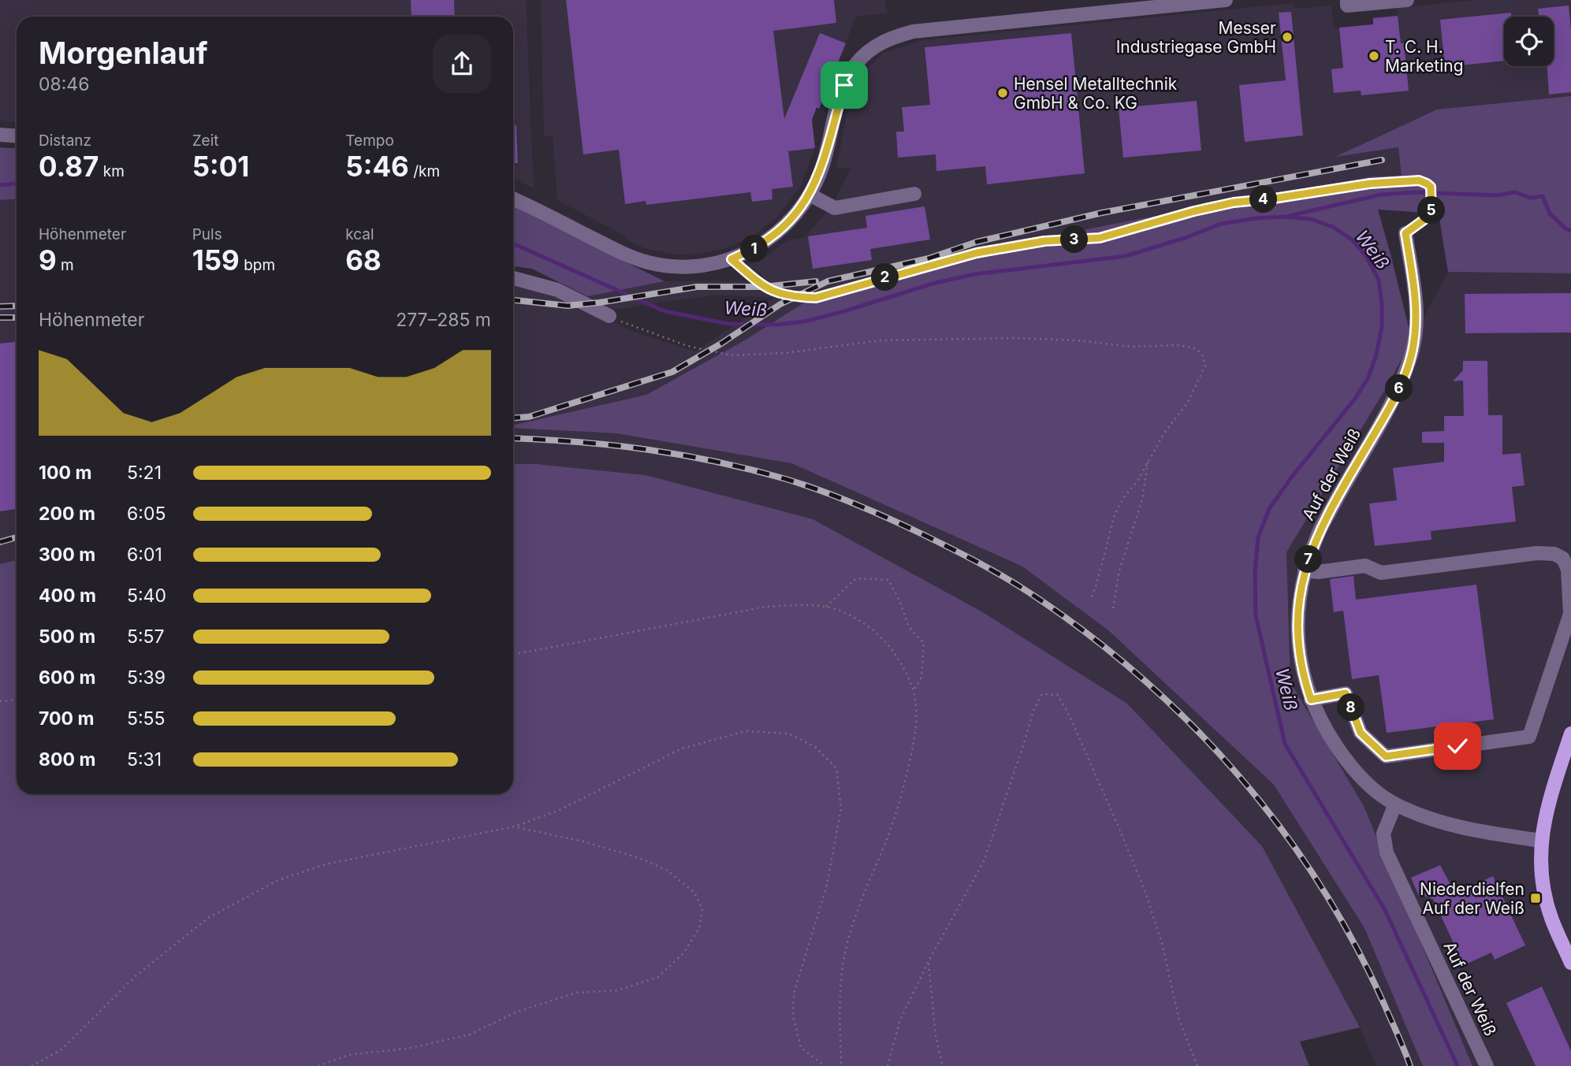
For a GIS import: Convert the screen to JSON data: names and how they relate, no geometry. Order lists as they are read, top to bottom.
{
  "streets": {
    "street": ["Auf der Weiß"]
  },
  "water": ["Weiß"],
  "places": {
    "other": ["Messer Industriegase GmbH", "T. C. H. Marketing", "Hensel Metalltechnik GmbH & Co. KG"],
    "transit": ["Niederdielfen Auf der Weiß"]
  },
  "page": {
    "heading": ["Morgenlauf", "08:46"],
    "stats": [
      ["Distanz", "0.87 km"],
      ["Zeit", "5:01"],
      ["Tempo", "5:46 /km"],
      ["Höhenmeter", "9 m"],
      ["Puls", "159 bpm"],
      ["kcal", "68"]
    ],
    "pins": [
      "4",
      "5",
      "3",
      "1",
      "2",
      "6",
      "7",
      "8"
    ],
    "chart": ["Höhenmeter", "277–285 m"],
    "list": [
      {
        "name": "100 m",
        "note": "5:21"
      },
      {
        "name": "200 m",
        "note": "6:05"
      },
      {
        "name": "300 m",
        "note": "6:01"
      },
      {
        "name": "400 m",
        "note": "5:40"
      },
      {
        "name": "500 m",
        "note": "5:57"
      },
      {
        "name": "600 m",
        "note": "5:39"
      },
      {
        "name": "700 m",
        "note": "5:55"
      },
      {
        "name": "800 m",
        "note": "5:31"
      }
    ]
  }
}
